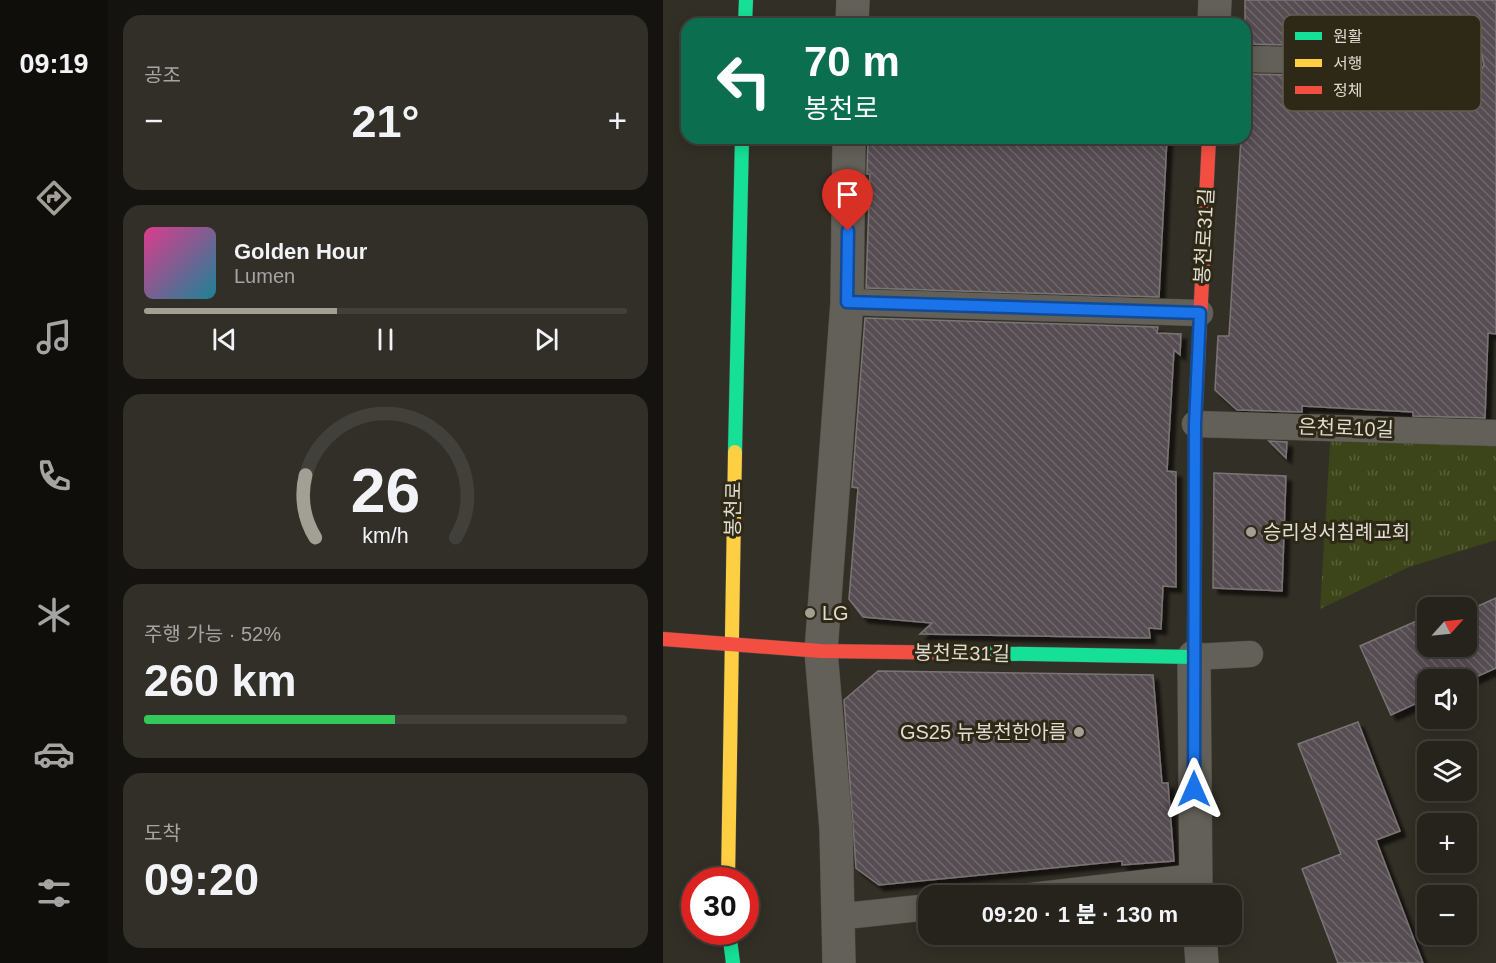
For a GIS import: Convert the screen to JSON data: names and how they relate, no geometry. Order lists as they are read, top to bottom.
{
  "streets": {
    "street": ["봉천로31길", "봉천로"],
    "lane": ["은천로10길"]
  },
  "crossings": [
    ["봉천로31길", "은천로10길"],
    ["봉천로31길", "봉천로"]
  ],
  "places": ["승리성서침례교회", "LG", "GS25 뉴봉천한아름"],
  "legend": ["원활", "서행", "정체"],
  "north": "top right",
  "page": {
    "tabs": "09:19",
    "tile": [
      "공조",
      ["주행 가능 · 52%", "260 km"],
      ["도착", "09:20"]
    ],
    "turn": ["70 m", "봉천로"],
    "heat": ["−", "21°", "+"],
    "song": ["Golden Hour", "Lumen"],
    "map_buttons": ["+", "−"],
    "limit": "30",
    "trip": "09:20 · 1 분 · 130 m",
    "gauge": ["26", "km/h"]
  }
}
